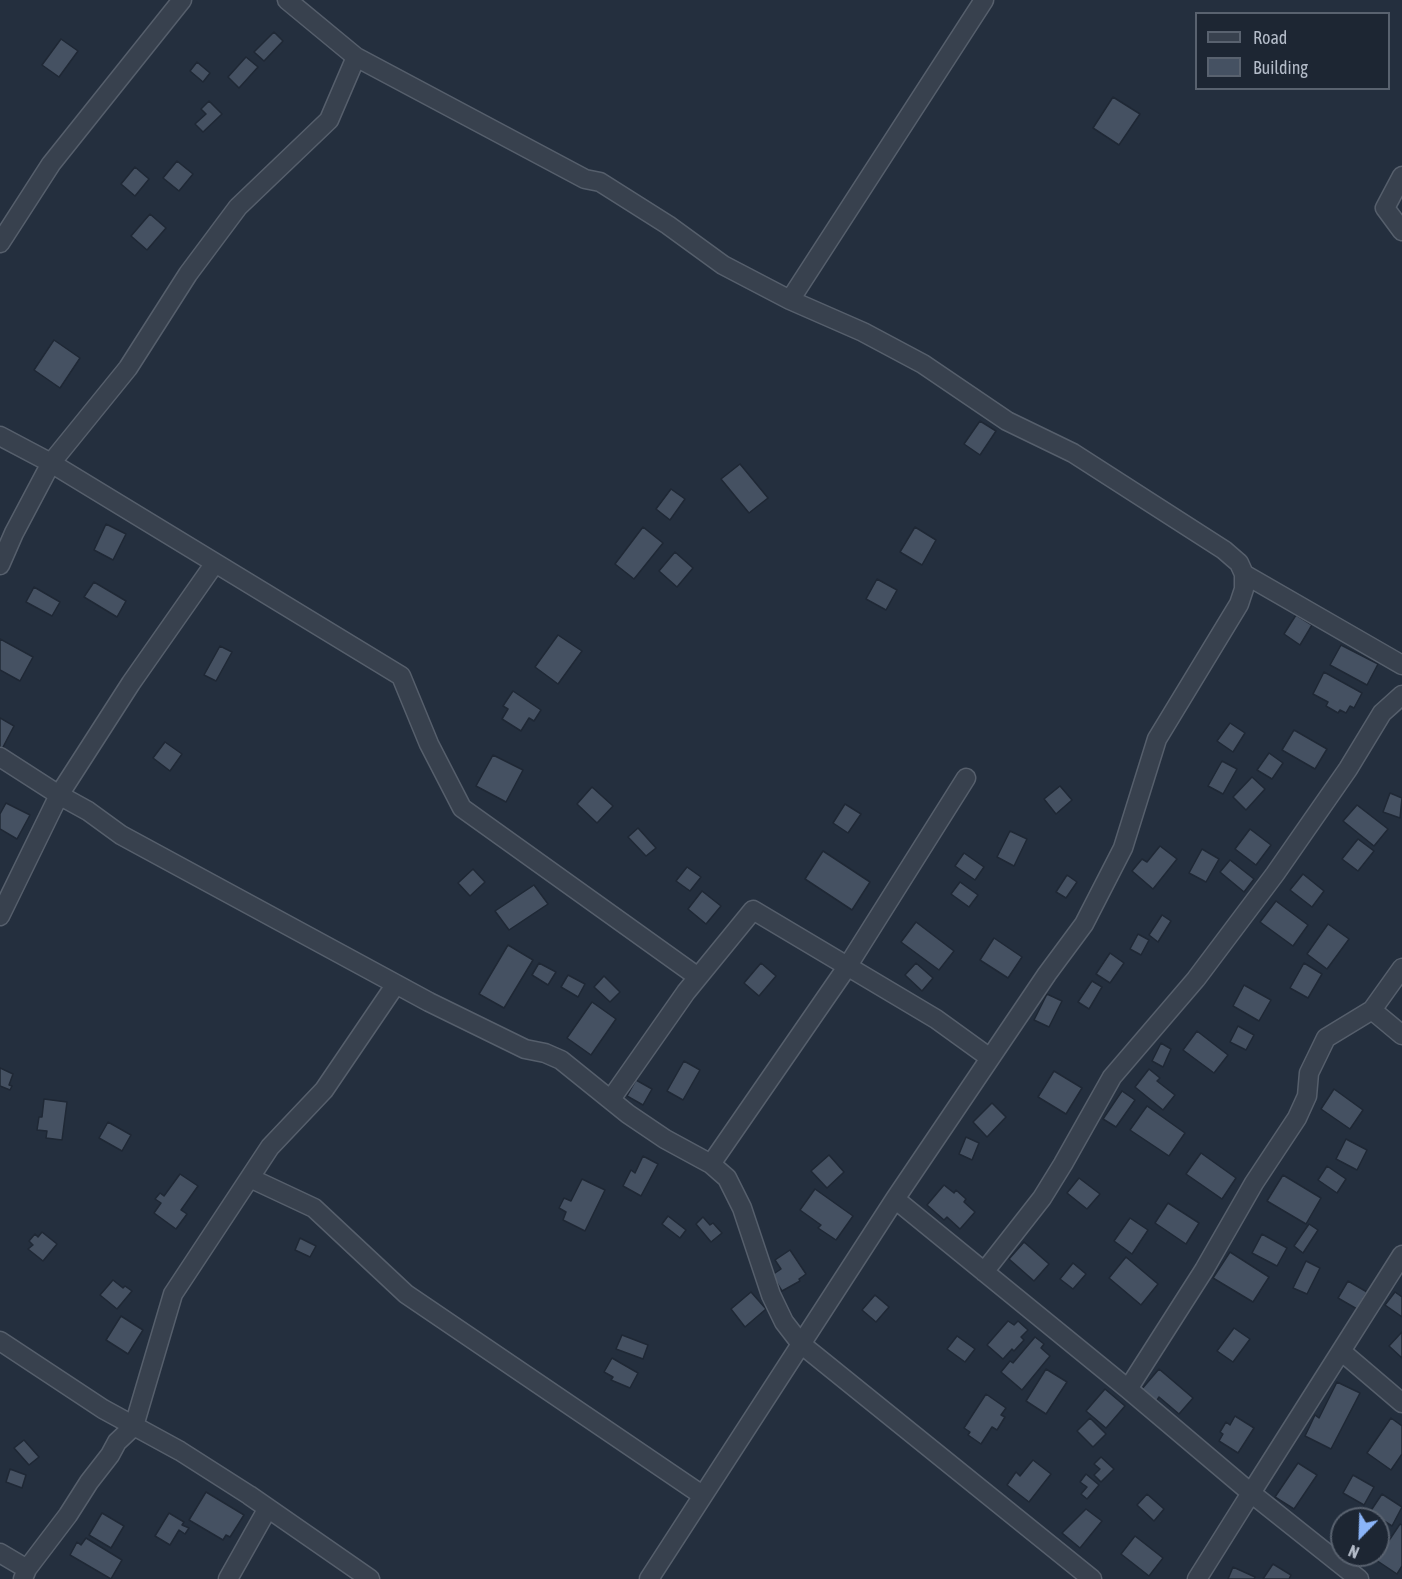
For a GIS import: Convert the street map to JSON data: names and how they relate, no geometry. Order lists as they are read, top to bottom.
{
  "legend": ["Road", "Building"],
  "north": "bottom left"
}
